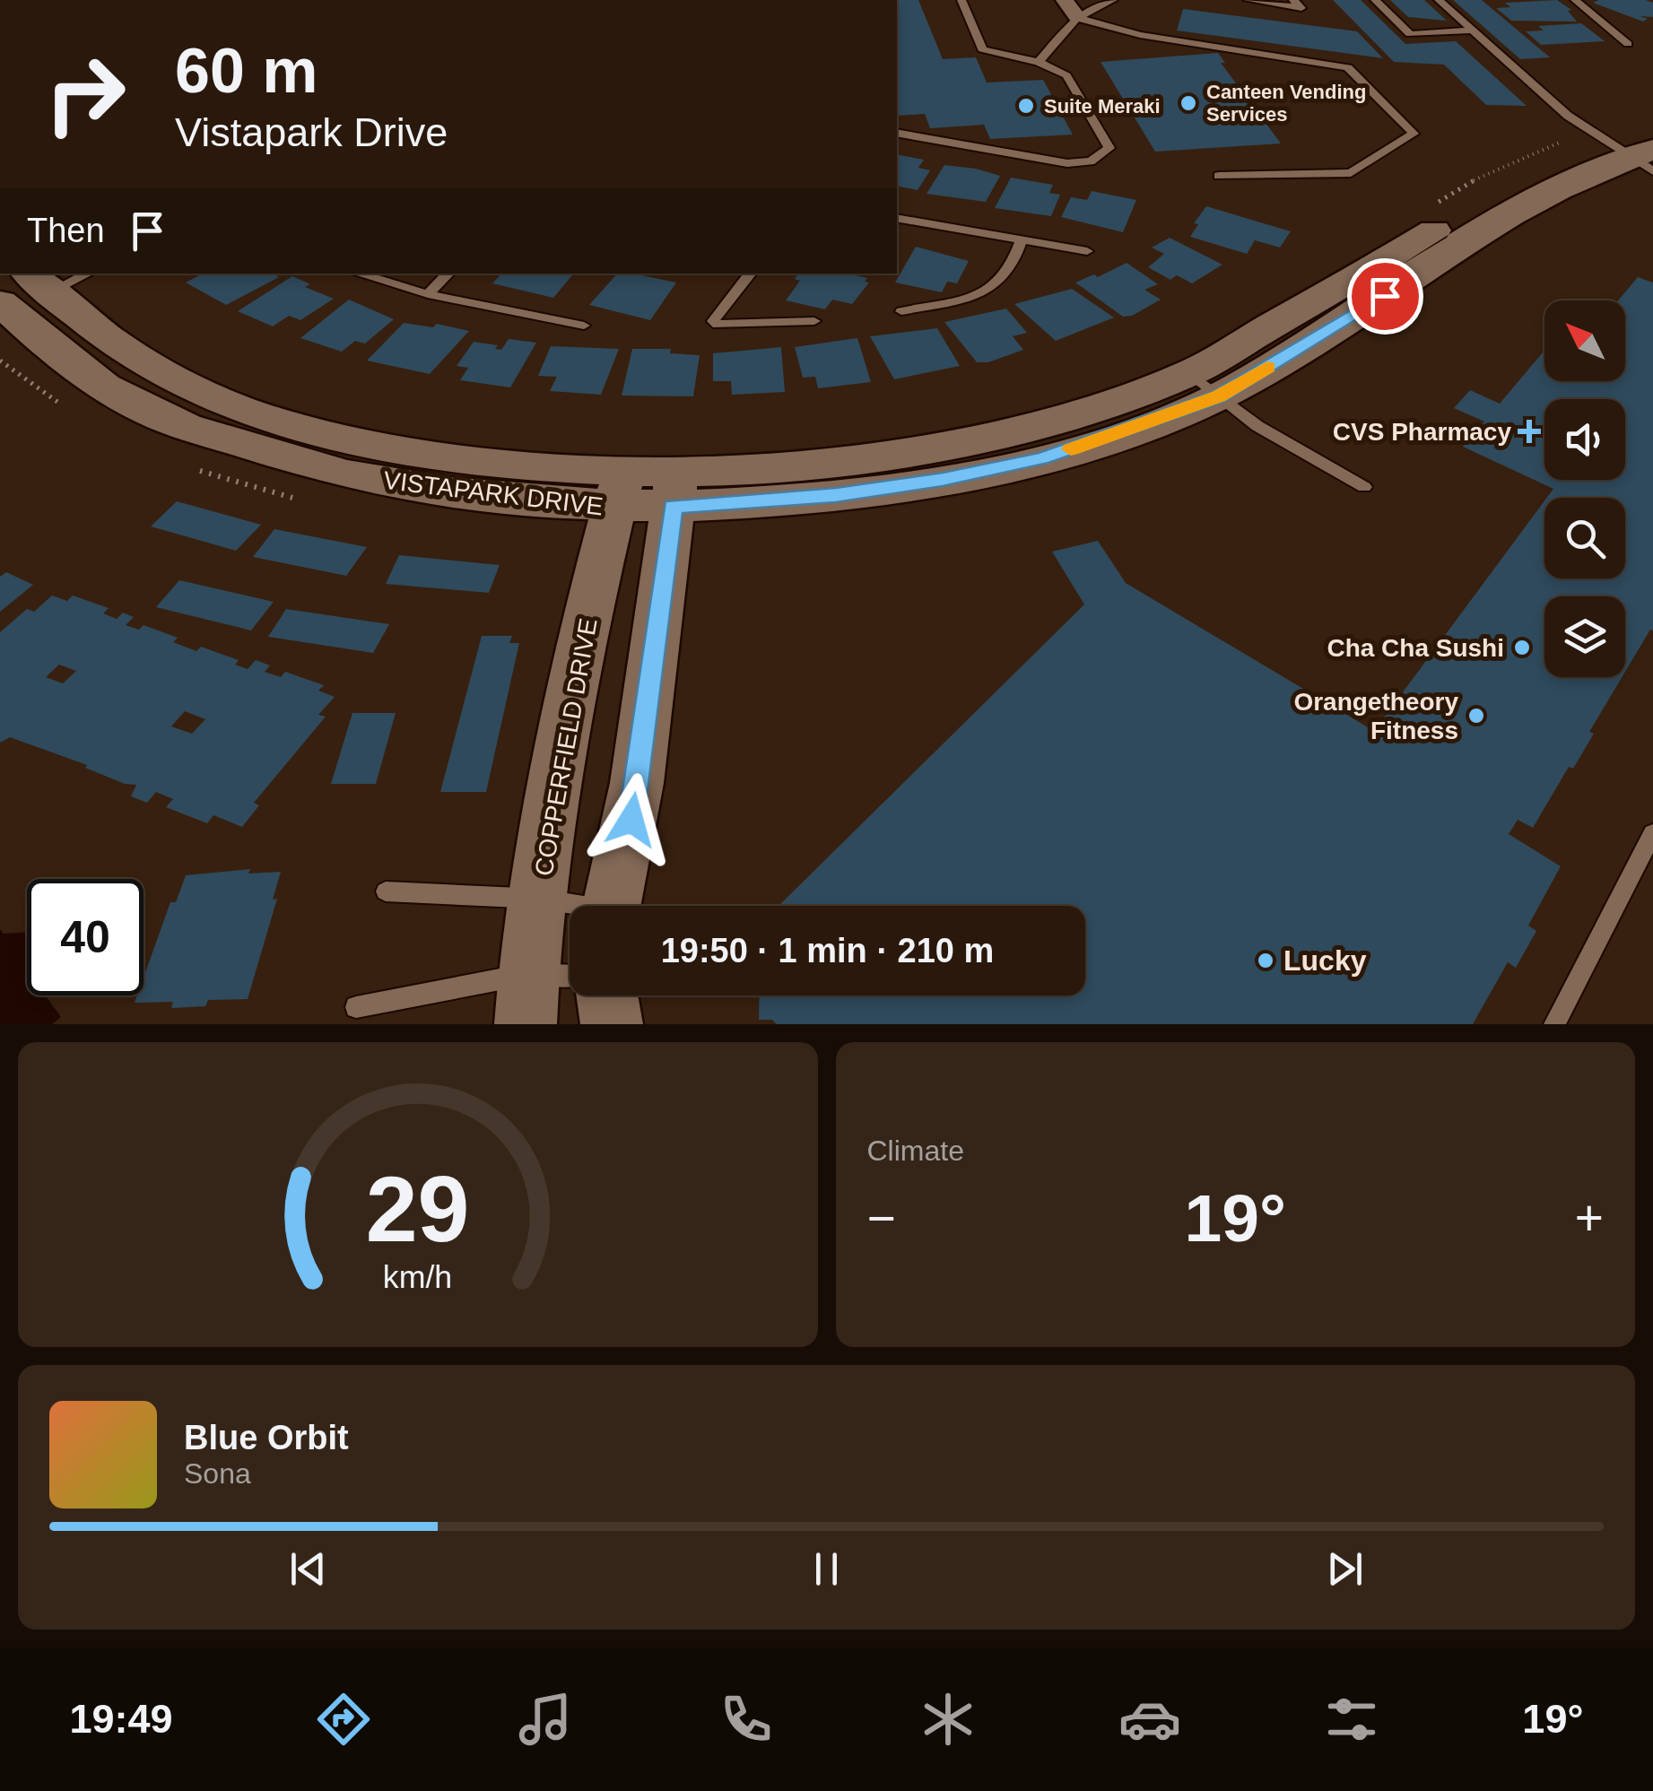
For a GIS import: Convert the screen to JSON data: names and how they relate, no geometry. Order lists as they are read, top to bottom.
{
  "streets": {
    "street": ["VISTAPARK DRIVE", "COPPERFIELD DRIVE"]
  },
  "crossings": [
    ["VISTAPARK DRIVE", "COPPERFIELD DRIVE"]
  ],
  "places": {
    "other": [
      "Canteen Vending Services",
      "Suite Meraki",
      "Cha Cha Sushi",
      "Orangetheory Fitness",
      "Lucky"
    ],
    "health": ["CVS Pharmacy"]
  },
  "north": "top left",
  "page": {
    "turn": ["60 m", "Vistapark Drive"],
    "then": "Then",
    "limit": "40",
    "trip": "19:50 · 1 min · 210 m",
    "tile": "Climate",
    "heat": ["−", "19°", "+"],
    "song": ["Blue Orbit", "Sona"],
    "tabs": ["19:49", "19°"],
    "gauge": ["29", "km/h"]
  }
}
